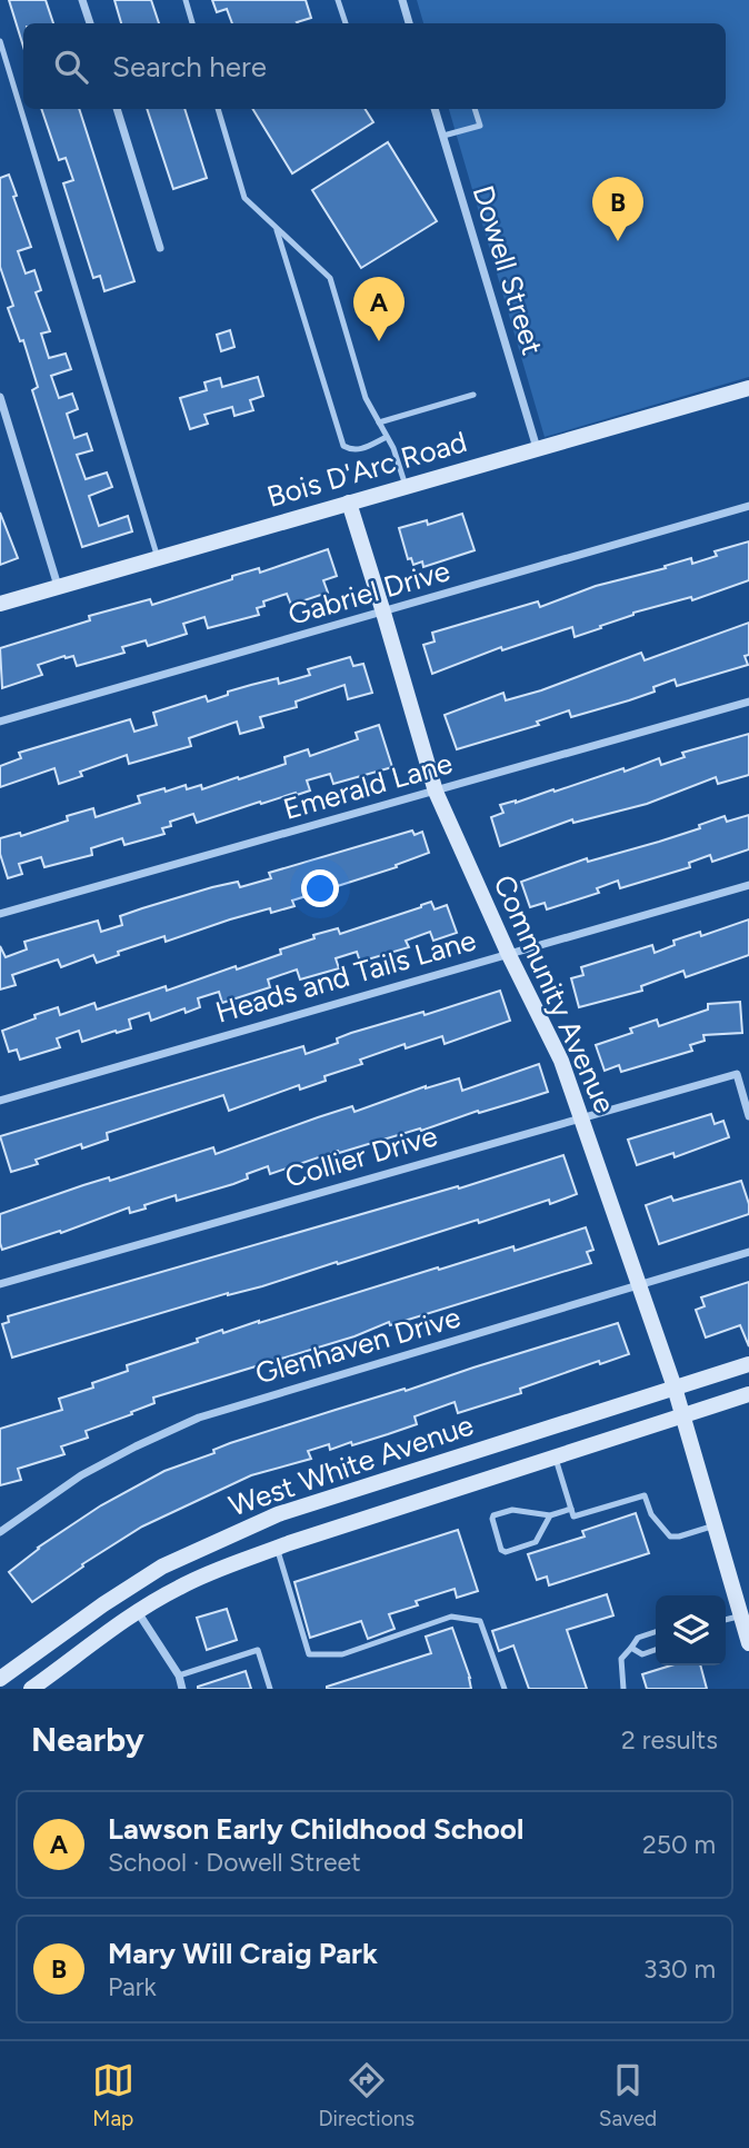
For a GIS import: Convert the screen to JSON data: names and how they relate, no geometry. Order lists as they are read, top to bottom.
{
  "streets": {
    "street": [
      "Dowell Street",
      "Bois D'Arc Road",
      "Gabriel Drive",
      "Emerald Lane",
      "Heads and Tails Lane",
      "Community Avenue",
      "Collier Drive",
      "Glenhaven Drive",
      "West White Avenue"
    ]
  },
  "crossings": [
    ["Dowell Street", "Bois D'Arc Road"],
    ["Bois D'Arc Road", "Community Avenue"],
    ["Gabriel Drive", "Community Avenue"],
    ["Emerald Lane", "Community Avenue"],
    ["Heads and Tails Lane", "Community Avenue"],
    ["Community Avenue", "Collier Drive"],
    ["Community Avenue", "Glenhaven Drive"],
    ["Community Avenue", "West White Avenue"]
  ],
  "page": {
    "search": "Search here",
    "pins": ["B", "A"],
    "heading": ["Nearby", "2 results"],
    "list": [
      {
        "mark": "A",
        "name": "Lawson Early Childhood School",
        "note": "School · Dowell Street",
        "value": "250 m"
      },
      {
        "mark": "B",
        "name": "Mary Will Craig Park",
        "note": "Park",
        "value": "330 m"
      }
    ],
    "nav": ["Map", "Directions", "Saved"]
  }
}
